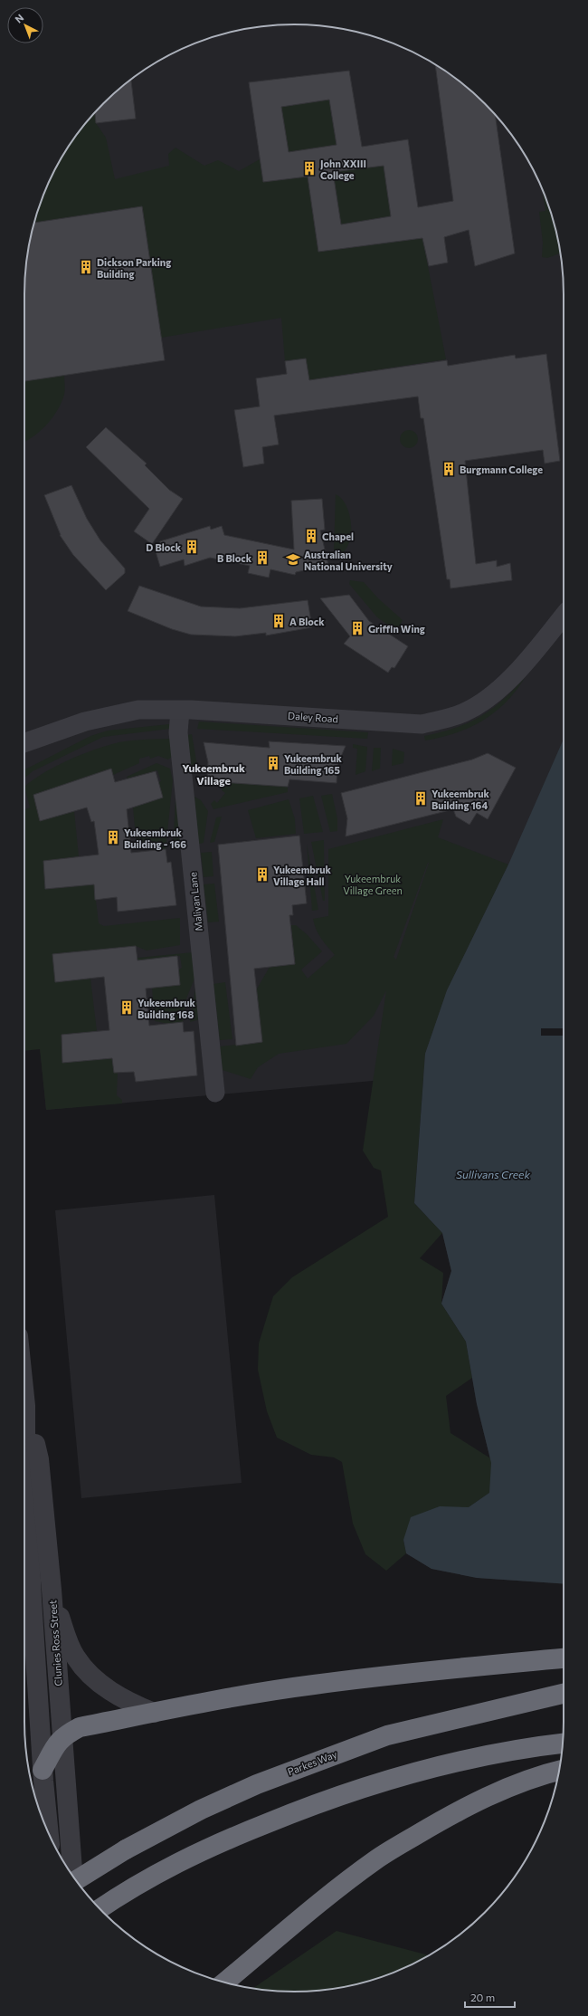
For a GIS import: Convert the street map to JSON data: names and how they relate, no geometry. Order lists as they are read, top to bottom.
{
  "streets": {
    "highway": ["Parkes Way"],
    "street": ["Daley Road", "Maliyan Lane", "Clunies Ross Street"]
  },
  "crossings": [
    ["Daley Road", "Maliyan Lane"]
  ],
  "districts": ["Yukeembruk Village"],
  "water": ["Sullivans Creek"],
  "parks": ["Yukeembruk Village Green"],
  "places": {
    "building": [
      "John XXIII College",
      "Dickson Parking Building",
      "Burgmann College",
      "Chapel",
      "D Block",
      "B Block",
      "A Block",
      "Griffin Wing",
      "Yukeembruk Building 165",
      "Yukeembruk Building 164",
      "Yukeembruk Building - 166",
      "Yukeembruk Village Hall",
      "Yukeembruk Building 168"
    ],
    "school or university": ["Australian National University"]
  },
  "scale_bar": "20 m",
  "north": "top left"
}
